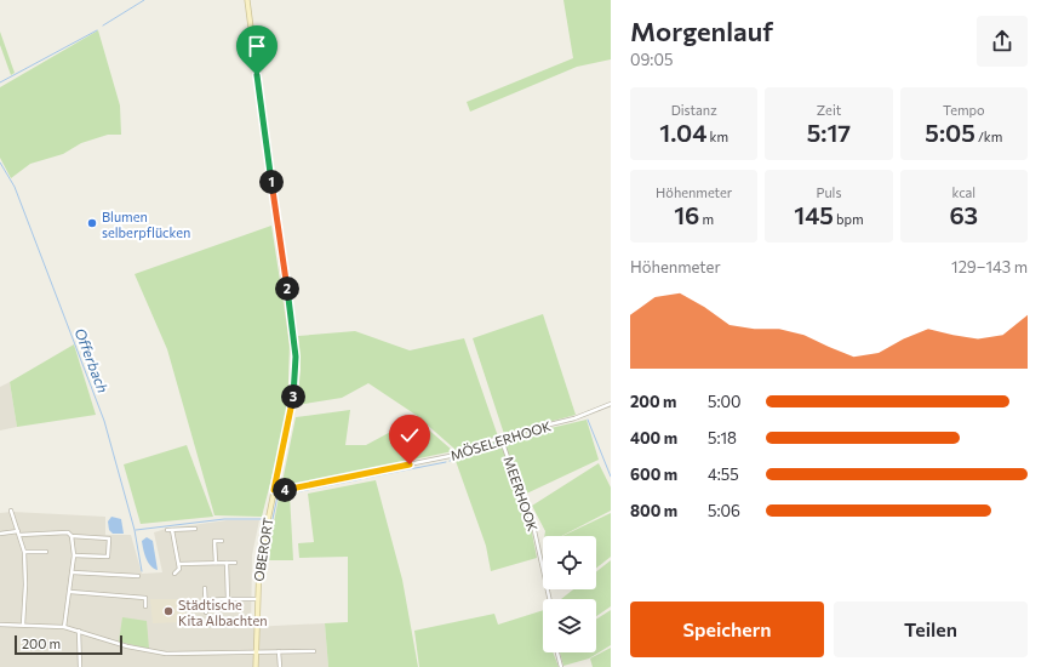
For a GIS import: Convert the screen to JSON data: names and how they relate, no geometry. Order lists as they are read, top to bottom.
{
  "streets": {
    "main road": ["OBERORT"],
    "street": ["MÖSELERHOOK", "MEERHOOK"]
  },
  "crossings": [
    ["MÖSELERHOOK", "MEERHOOK"],
    ["MÖSELERHOOK", "OBERORT"]
  ],
  "water": ["Offerbach"],
  "places": ["Blumen selberpflücken", "Städtische Kita Albachten"],
  "scale_bar": "200 m",
  "page": {
    "heading": ["Morgenlauf", "09:05"],
    "stats": [
      ["Distanz", "1.04 km"],
      ["Zeit", "5:17"],
      ["Tempo", "5:05 /km"],
      ["Höhenmeter", "16 m"],
      ["Puls", "145 bpm"],
      ["kcal", "63"]
    ],
    "pins": [
      "1",
      "2",
      "3",
      "4"
    ],
    "chart": ["Höhenmeter", "129–143 m"],
    "list": [
      {
        "name": "200 m",
        "note": "5:00"
      },
      {
        "name": "400 m",
        "note": "5:18"
      },
      {
        "name": "600 m",
        "note": "4:55"
      },
      {
        "name": "800 m",
        "note": "5:06"
      }
    ],
    "buttons": ["Speichern", "Teilen"],
    "scale": "200 m"
  }
}
